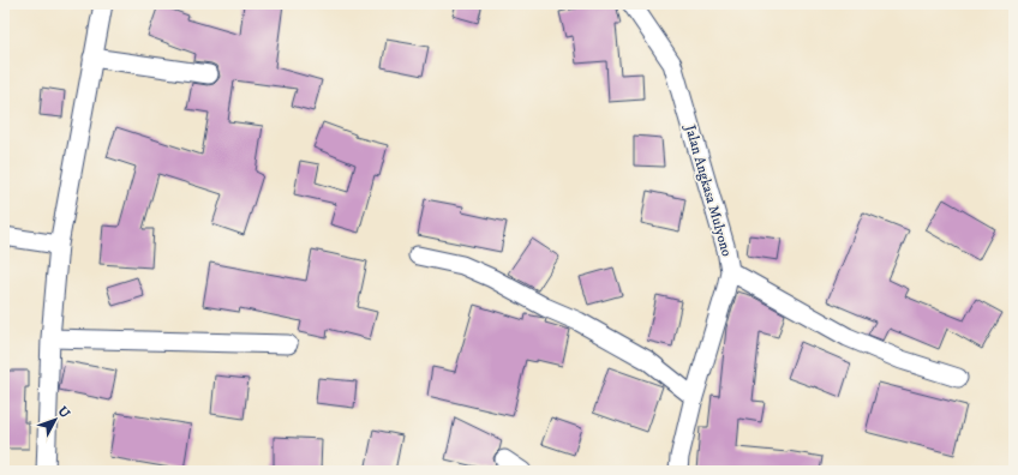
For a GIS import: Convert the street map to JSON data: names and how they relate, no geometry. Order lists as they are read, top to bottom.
{
  "streets": {
    "street": ["Jalan Angkasa Mulyono"]
  },
  "north": "top right"
}
